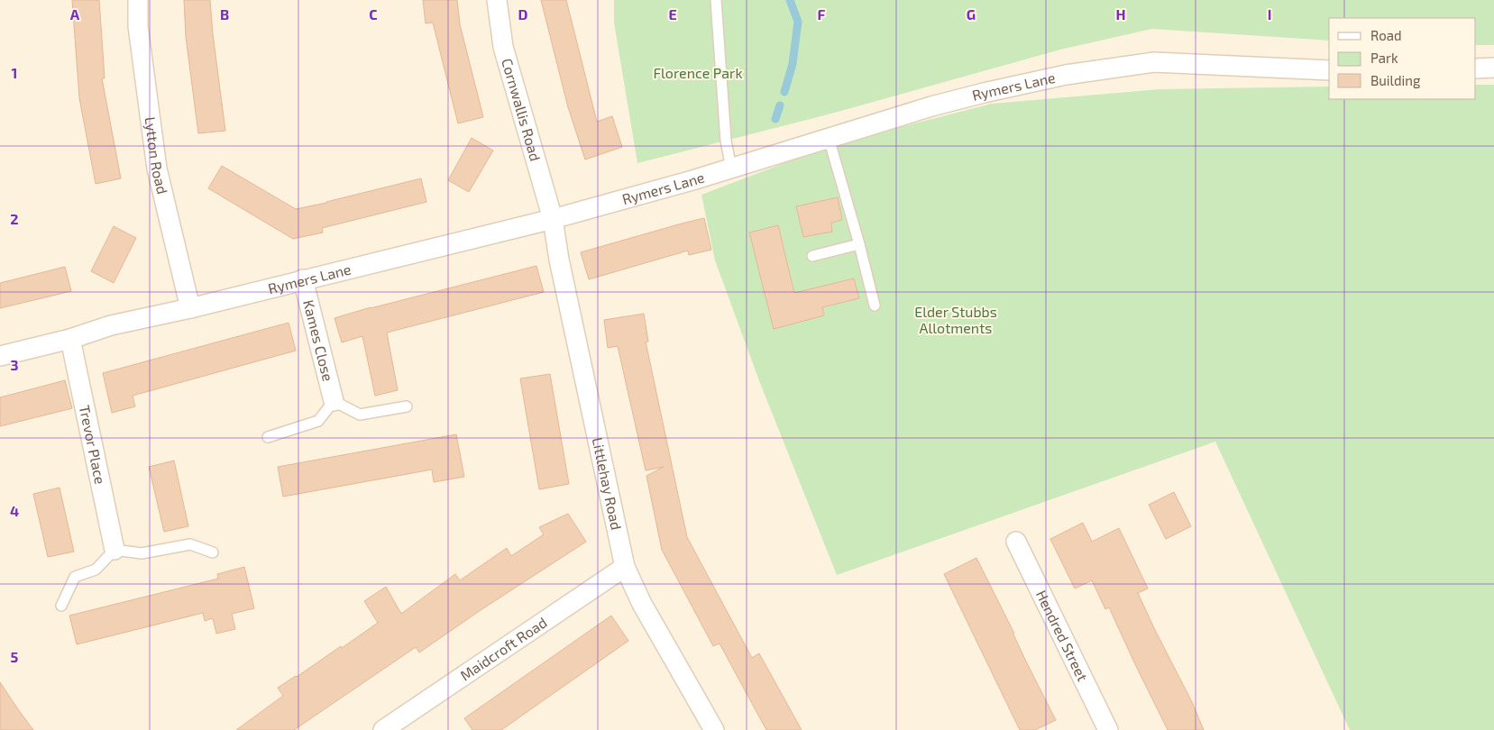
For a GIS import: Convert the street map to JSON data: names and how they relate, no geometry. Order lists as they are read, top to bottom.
{
  "streets": {
    "street": [
      "Rymers Lane",
      "Cornwallis Road",
      "Lytton Road",
      "Kames Close",
      "Trevor Place",
      "Littlehay Road",
      "Hendred Street",
      "Maidcroft Road"
    ]
  },
  "crossings": [
    ["Rymers Lane", "Cornwallis Road"],
    ["Rymers Lane", "Lytton Road"],
    ["Rymers Lane", "Kames Close"],
    ["Rymers Lane", "Trevor Place"],
    ["Rymers Lane", "Littlehay Road"],
    ["Cornwallis Road", "Littlehay Road"],
    ["Littlehay Road", "Maidcroft Road"]
  ],
  "parks": ["Florence Park", "Elder Stubbs Allotments"],
  "legend": ["Road", "Park", "Building"],
  "grid": {
    "columns": [
      "A",
      "B",
      "C",
      "D",
      "E",
      "F",
      "G",
      "H",
      "I"
    ],
    "rows": [
      "1",
      "2",
      "3",
      "4",
      "5"
    ]
  }
}
